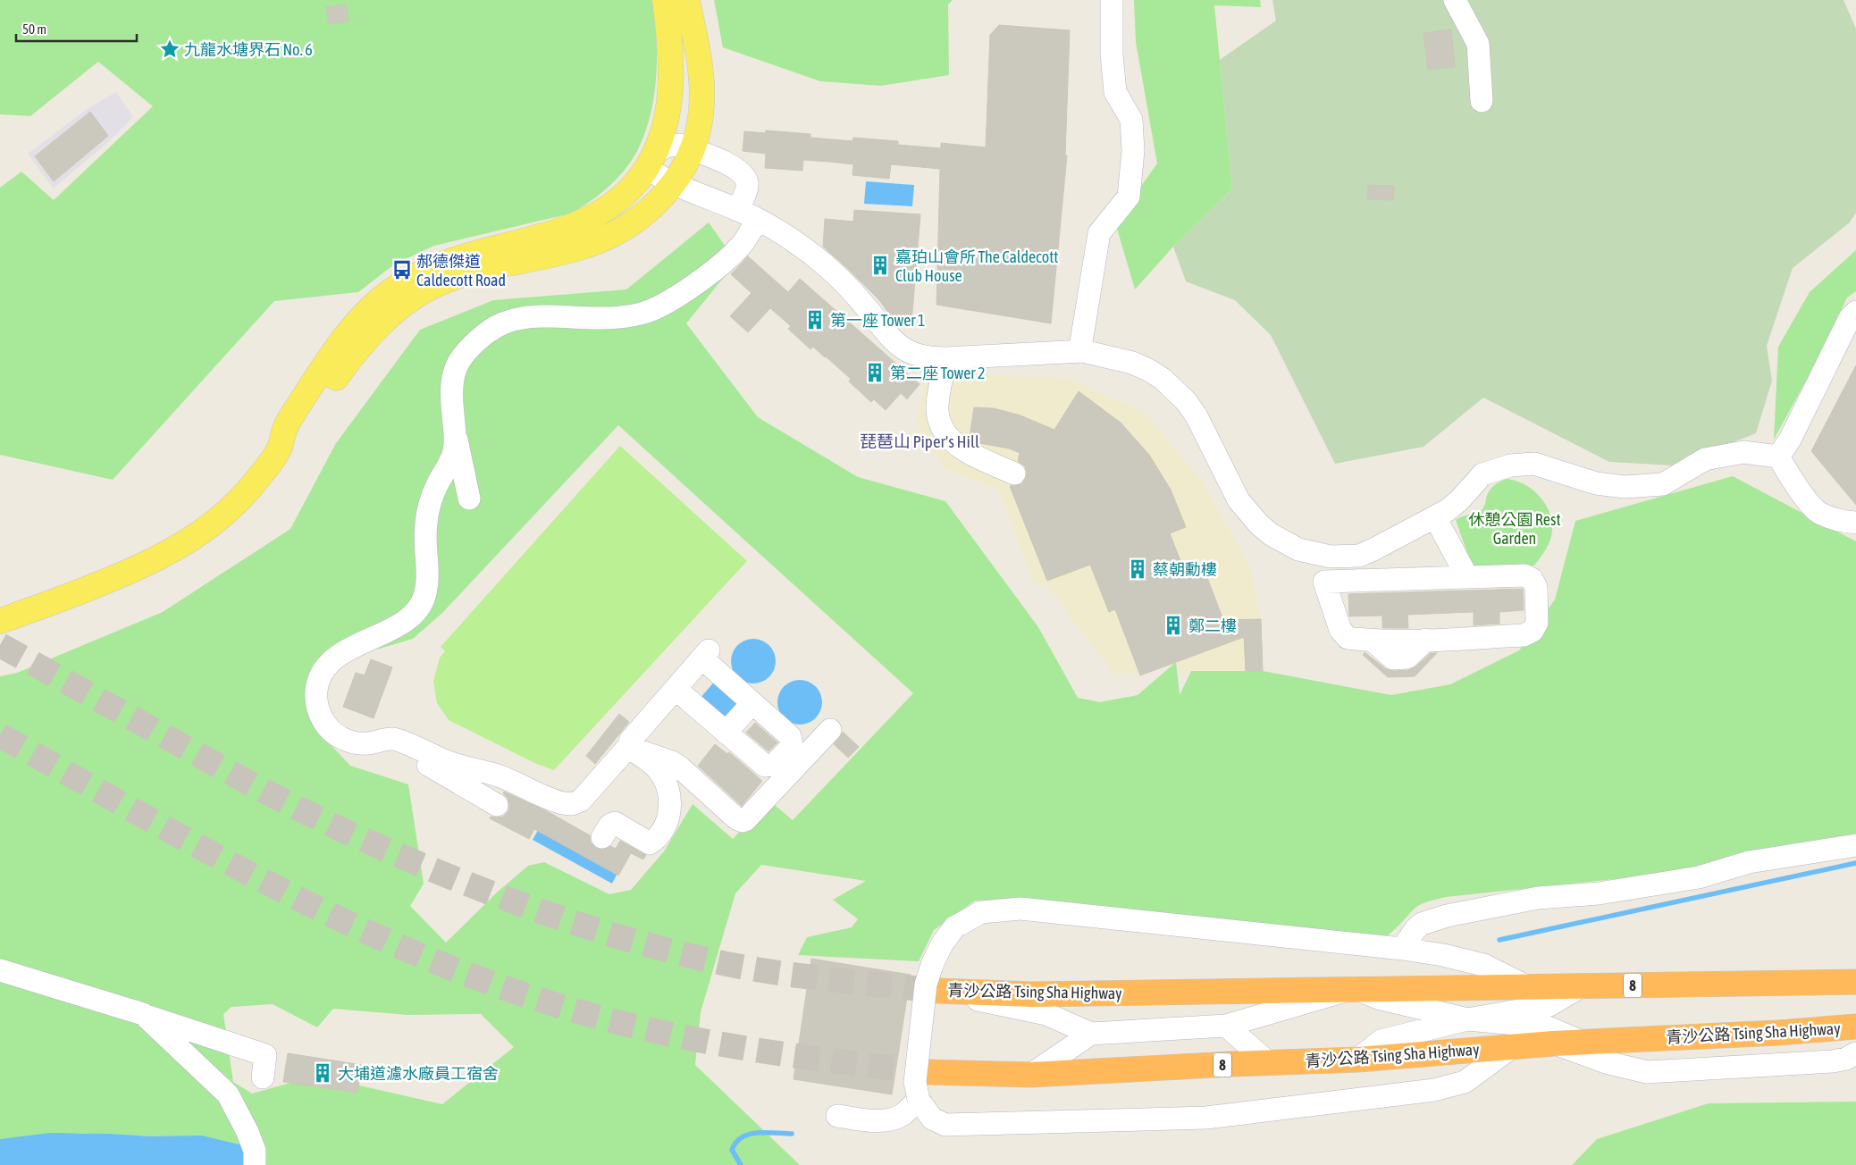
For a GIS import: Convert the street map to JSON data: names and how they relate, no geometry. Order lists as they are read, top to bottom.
{
  "streets": {
    "highway": ["8", "青沙公路 Tsing Sha Highway"]
  },
  "districts": ["琵琶山 Piper's Hill"],
  "parks": ["休憩公園 Rest Garden"],
  "places": {
    "place": ["九龍水塘界石 No. 6"],
    "building": [
      "嘉珀山會所 The Caldecott Club House",
      "第一座 Tower 1",
      "第二座 Tower 2",
      "蔡朝勳樓",
      "鄭二樓",
      "大埔道濾水廠員工宿舍"
    ],
    "bus stop": ["郝德傑道 Caldecott Road"]
  },
  "scale_bar": "50 m"
}
